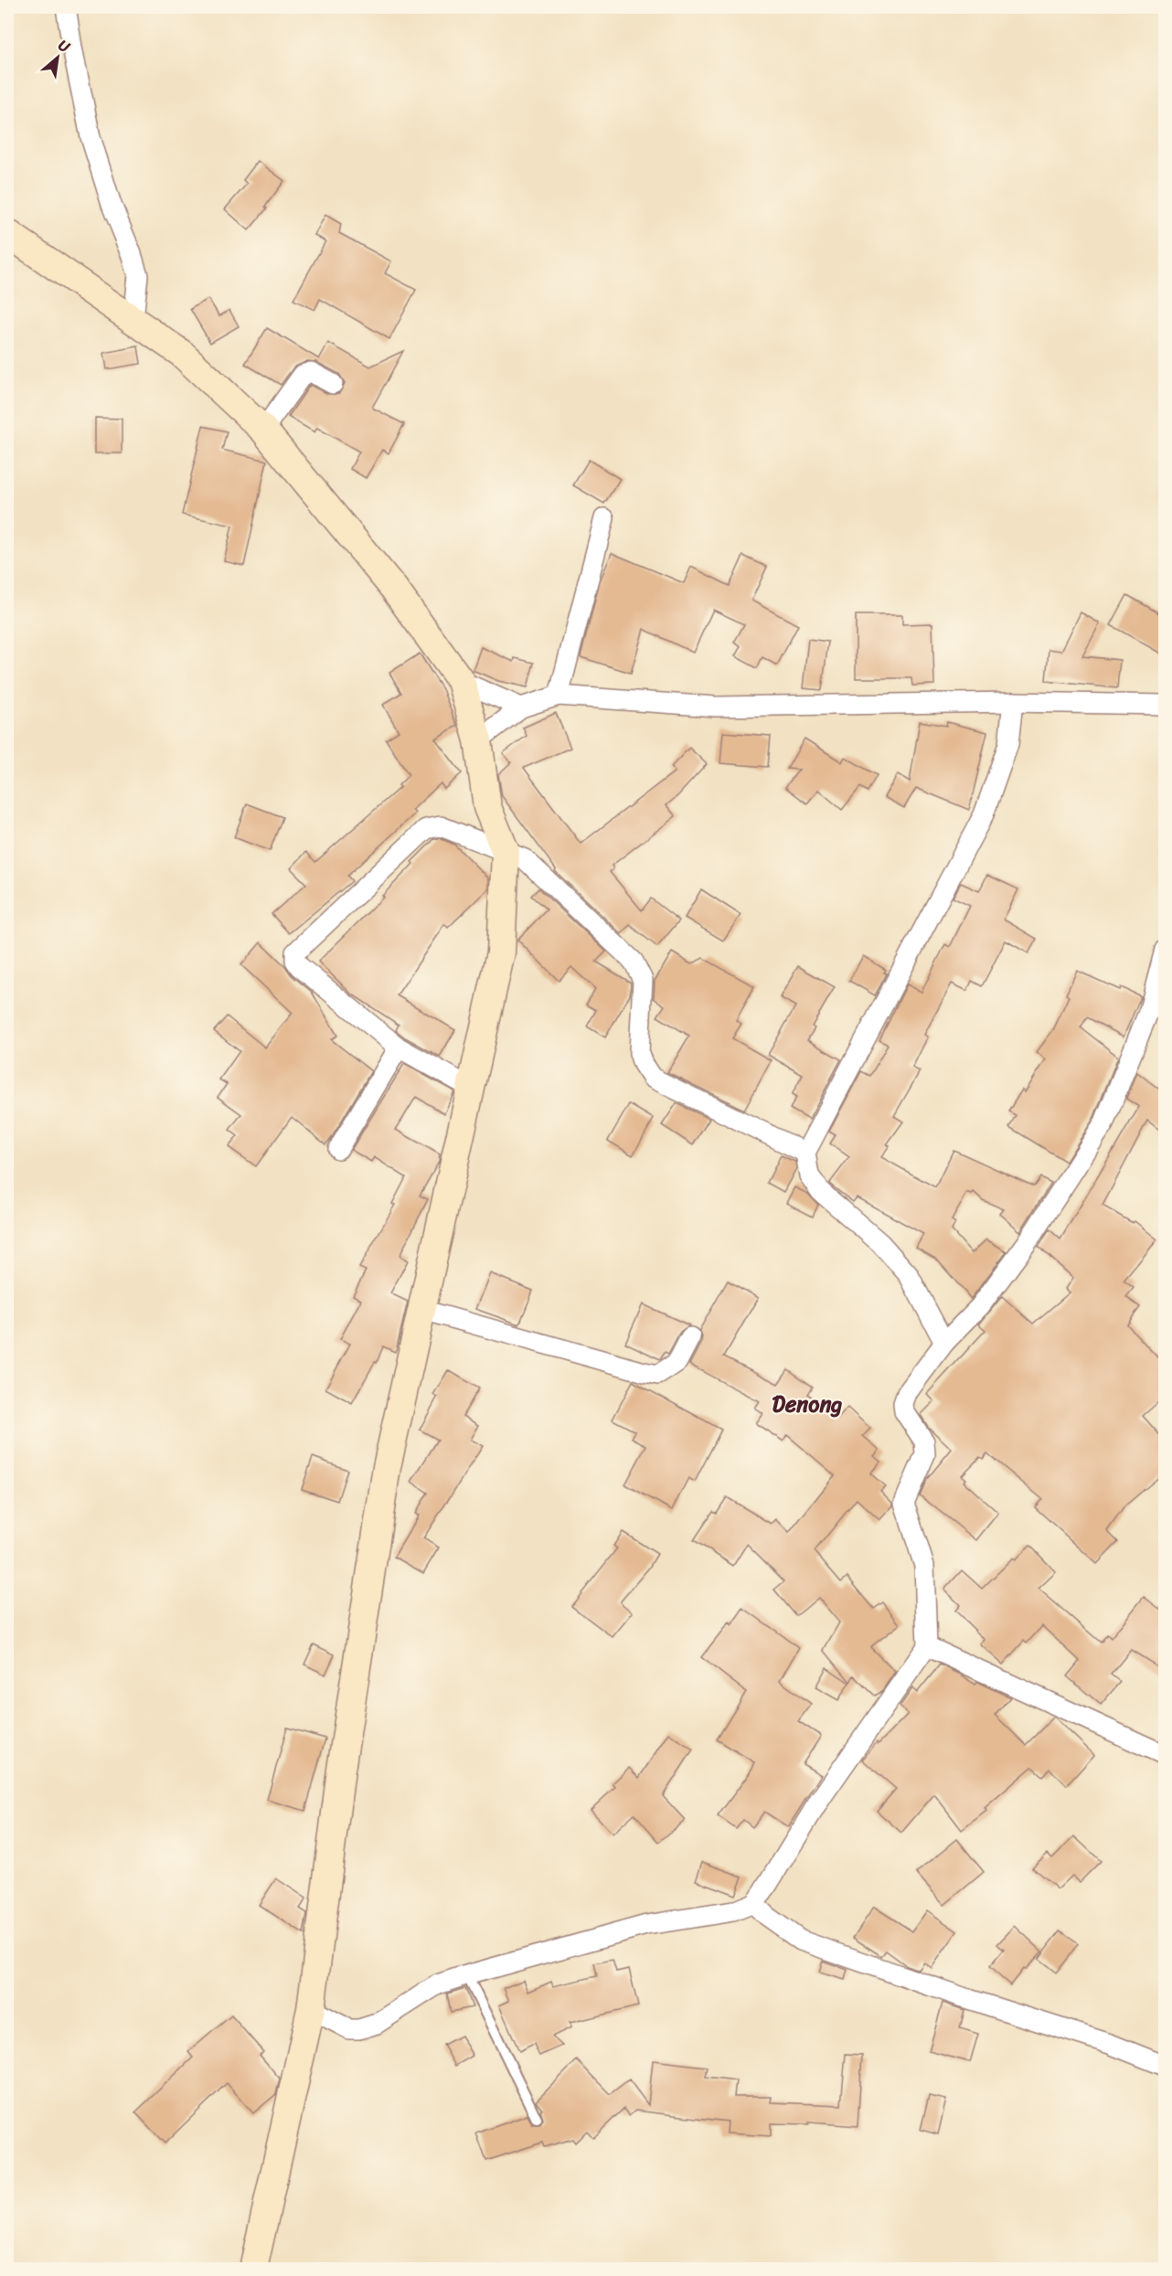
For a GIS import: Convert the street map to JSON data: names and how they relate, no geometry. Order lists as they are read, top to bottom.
{
  "districts": ["Denong"],
  "north": "top right"
}
